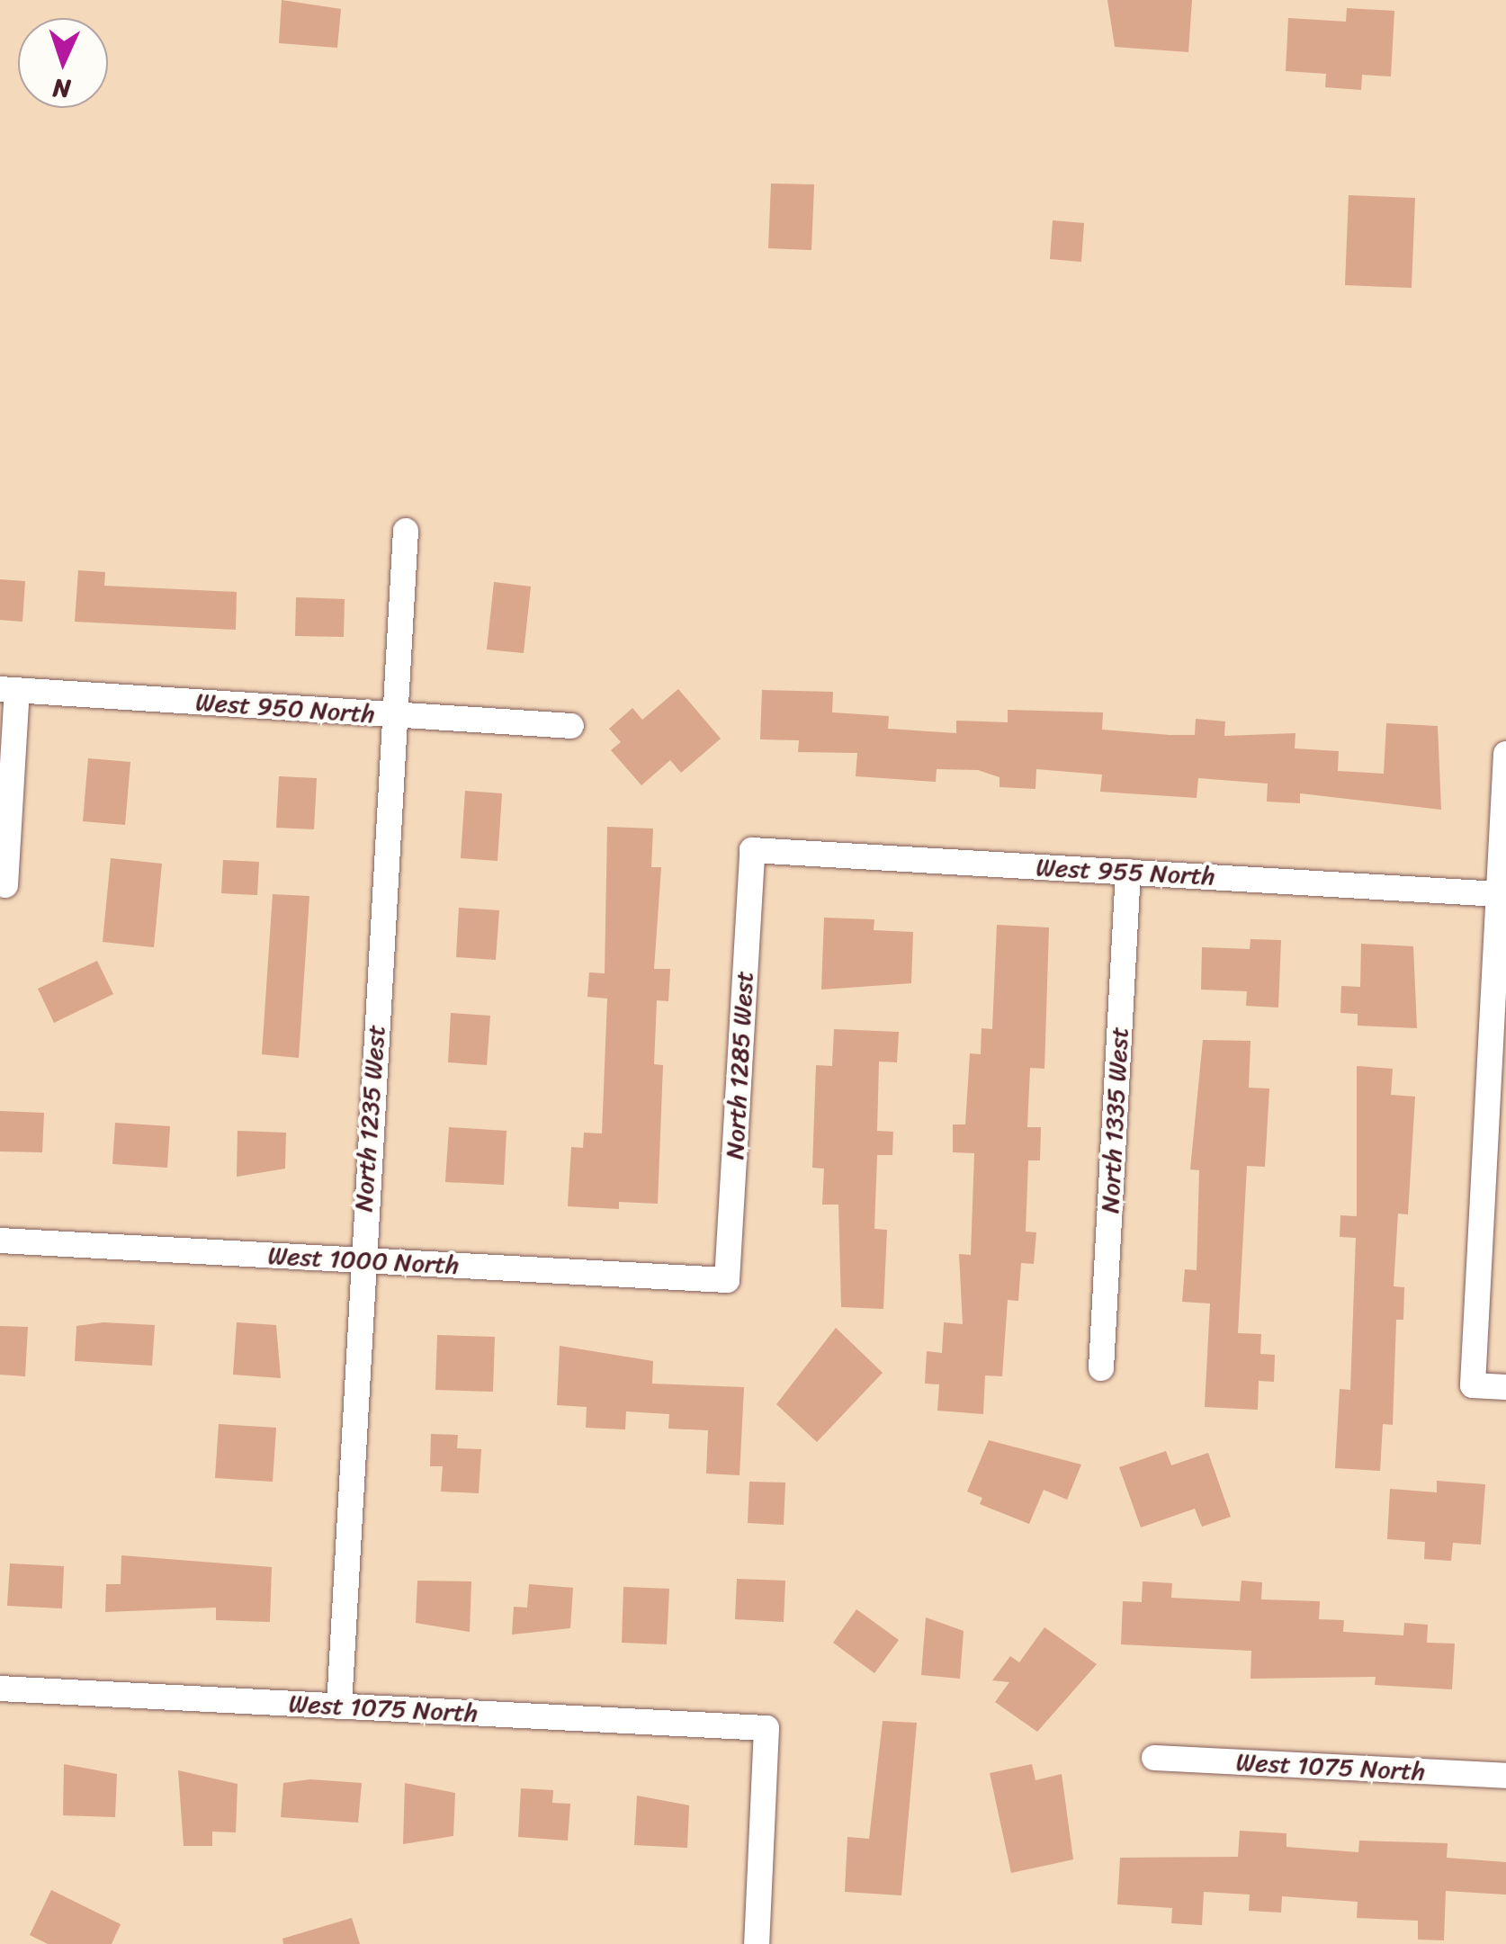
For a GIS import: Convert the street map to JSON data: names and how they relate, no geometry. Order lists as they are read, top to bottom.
{
  "streets": {
    "street": [
      "West 950 North",
      "West 955 North",
      "North 1285 West",
      "North 1235 West",
      "North 1335 West",
      "West 1000 North",
      "West 1075 North"
    ]
  },
  "crossings": [
    ["West 950 North", "North 1235 West"],
    ["West 955 North", "North 1285 West"],
    ["West 955 North", "North 1335 West"],
    ["North 1285 West", "West 1000 North"],
    ["North 1235 West", "West 1000 North"],
    ["North 1235 West", "West 1075 North"]
  ],
  "north": "bottom"
}
